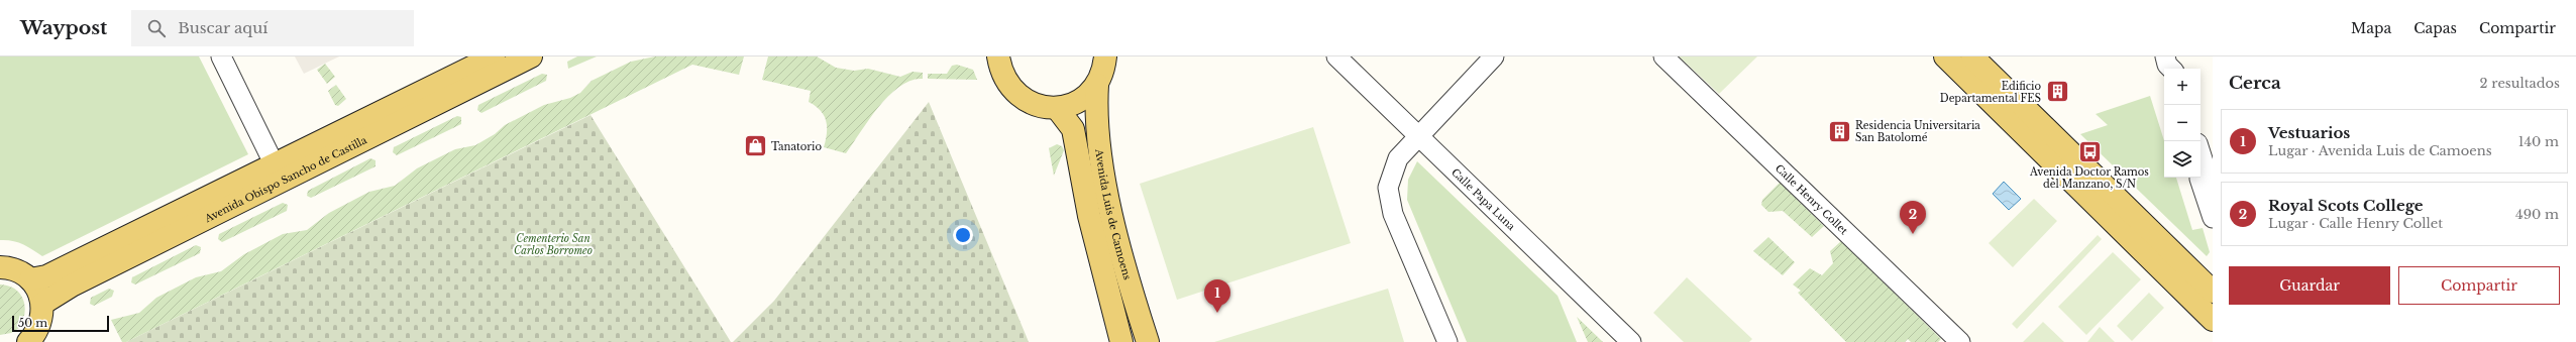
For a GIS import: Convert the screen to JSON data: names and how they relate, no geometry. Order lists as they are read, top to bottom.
{
  "streets": {
    "main road": ["Avenida Obispo Sancho de Castilla", "Avenida Luis de Camoens"],
    "street": ["Calle Papa Luna", "Calle Henry Collet"]
  },
  "parks": ["Cementerio San Carlos Borromeo"],
  "places": {
    "building": ["Edificio Departamental FES", "Residencia Universitaria San Batolomé"],
    "shop": ["Tanatorio"],
    "bus stop": ["Avenida Doctor Ramos del Manzano, S/N"]
  },
  "scale_bar": "50 m",
  "page": {
    "header": "Waypost",
    "search": "Buscar aquí",
    "nav": ["Mapa", "Capas", "Compartir"],
    "heading": ["Cerca", "2 resultados"],
    "map_buttons": ["+", "−"],
    "list": [
      {
        "mark": "1",
        "name": "Vestuarios",
        "note": "Lugar · Avenida Luis de Camoens",
        "value": "140 m"
      },
      {
        "mark": "2",
        "name": "Royal Scots College",
        "note": "Lugar · Calle Henry Collet",
        "value": "490 m"
      }
    ],
    "pins": ["2", "1"],
    "buttons": ["Guardar", "Compartir"],
    "scale": "50 m"
  }
}
